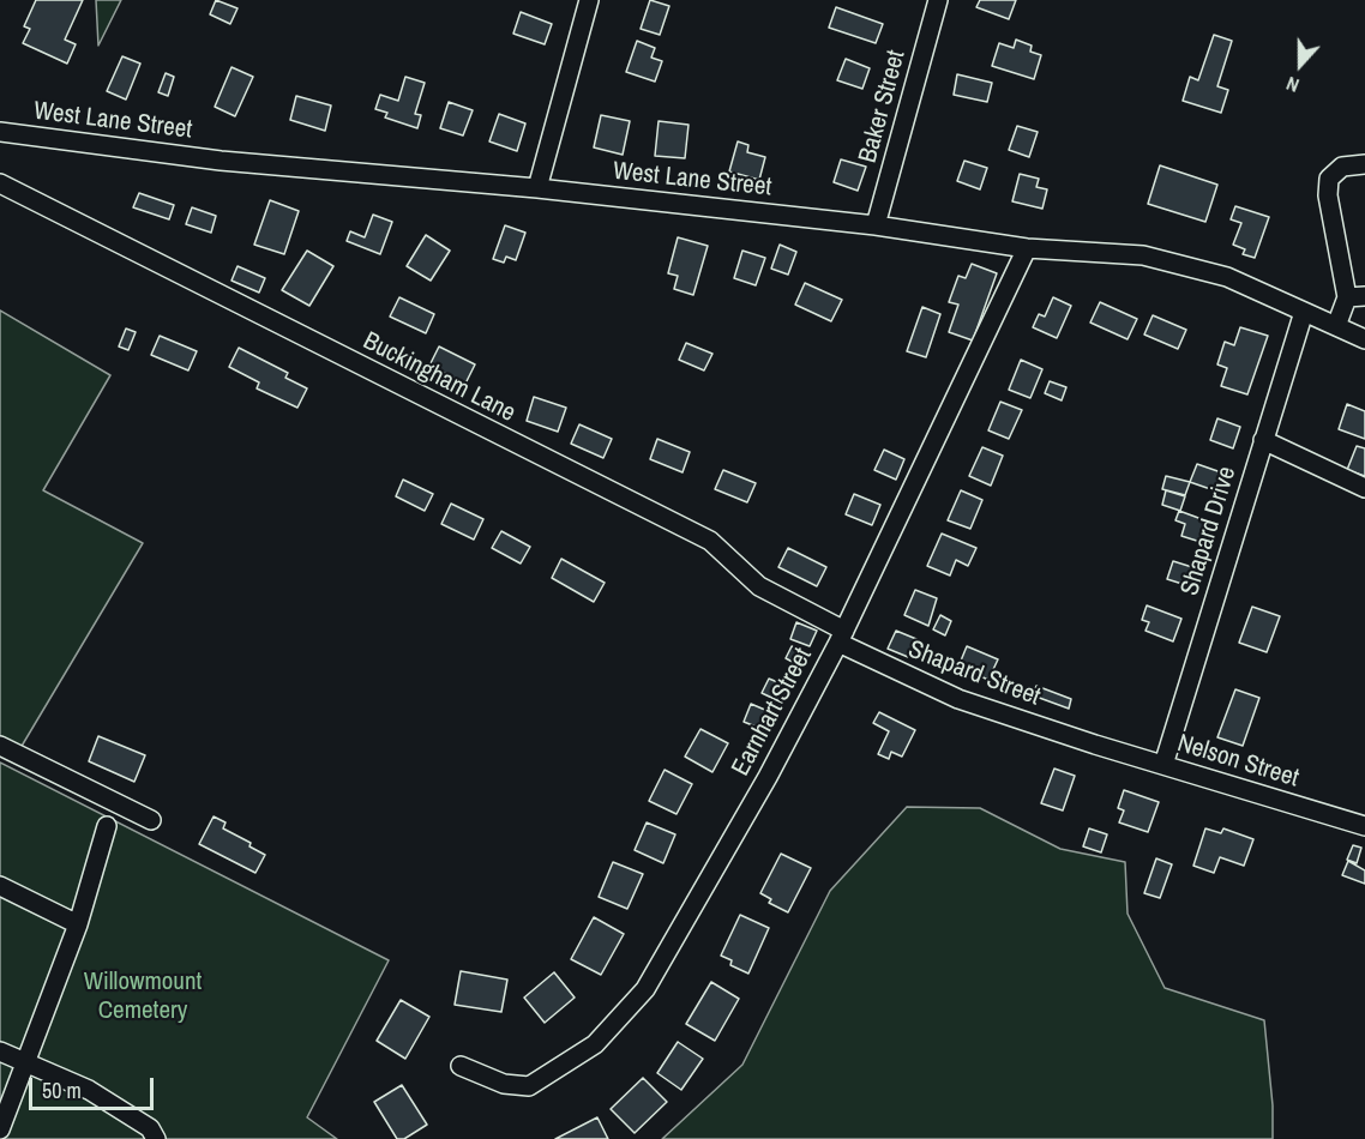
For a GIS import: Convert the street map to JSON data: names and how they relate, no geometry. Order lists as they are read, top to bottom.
{
  "streets": {
    "street": [
      "Baker Street",
      "West Lane Street",
      "Buckingham Lane",
      "Shapard Drive",
      "Shapard Street",
      "Earnhart Street",
      "Nelson Street"
    ]
  },
  "crossings": [
    ["Baker Street", "West Lane Street"],
    ["West Lane Street", "Shapard Drive"],
    ["West Lane Street", "Earnhart Street"],
    ["Buckingham Lane", "Shapard Street"],
    ["Buckingham Lane", "Earnhart Street"],
    ["Shapard Drive", "Nelson Street"],
    ["Shapard Street", "Earnhart Street"],
    ["Shapard Street", "Nelson Street"]
  ],
  "parks": ["Willowmount Cemetery"],
  "scale_bar": "50 m",
  "north": "bottom"
}
